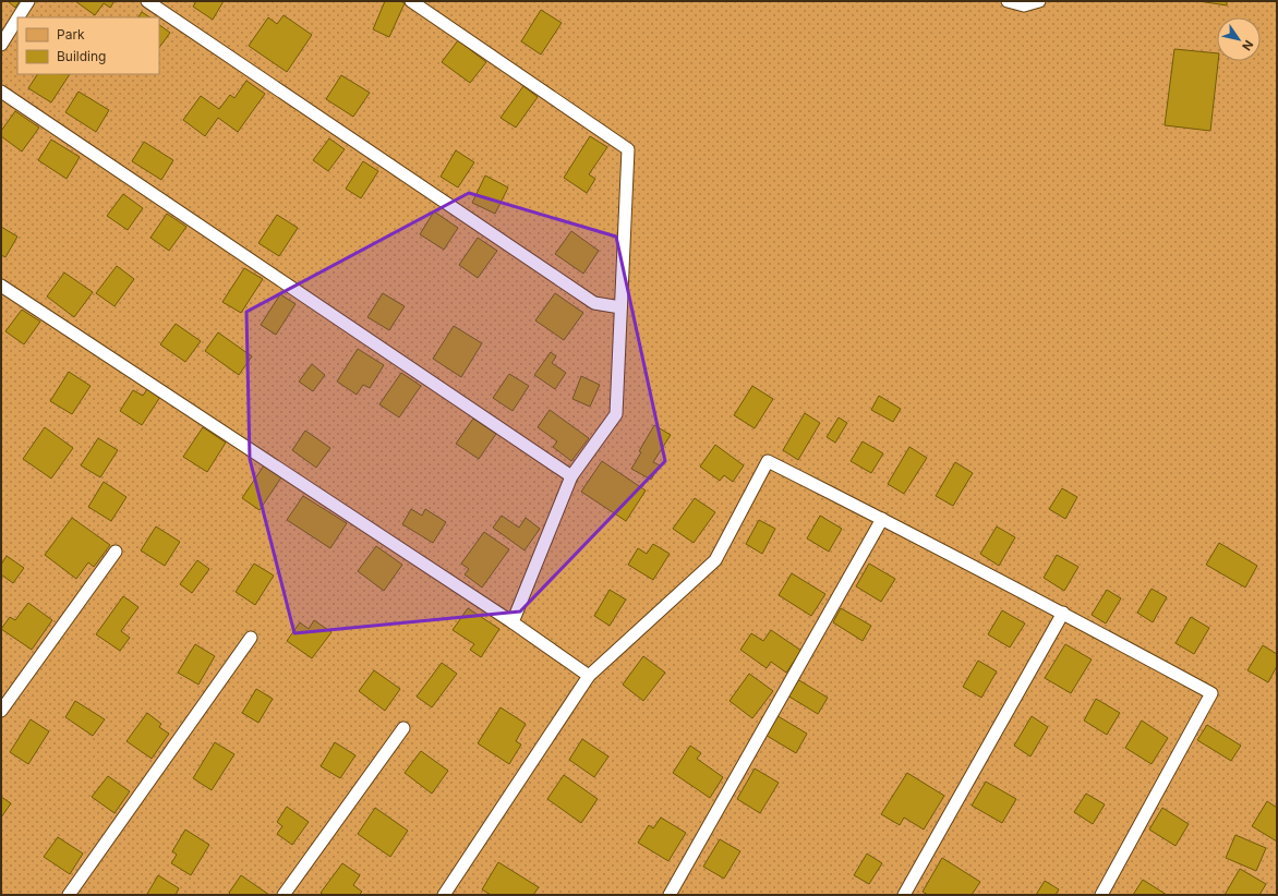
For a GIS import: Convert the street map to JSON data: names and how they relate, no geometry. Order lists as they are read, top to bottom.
{
  "legend": ["Park", "Building"],
  "north": "bottom right"
}
